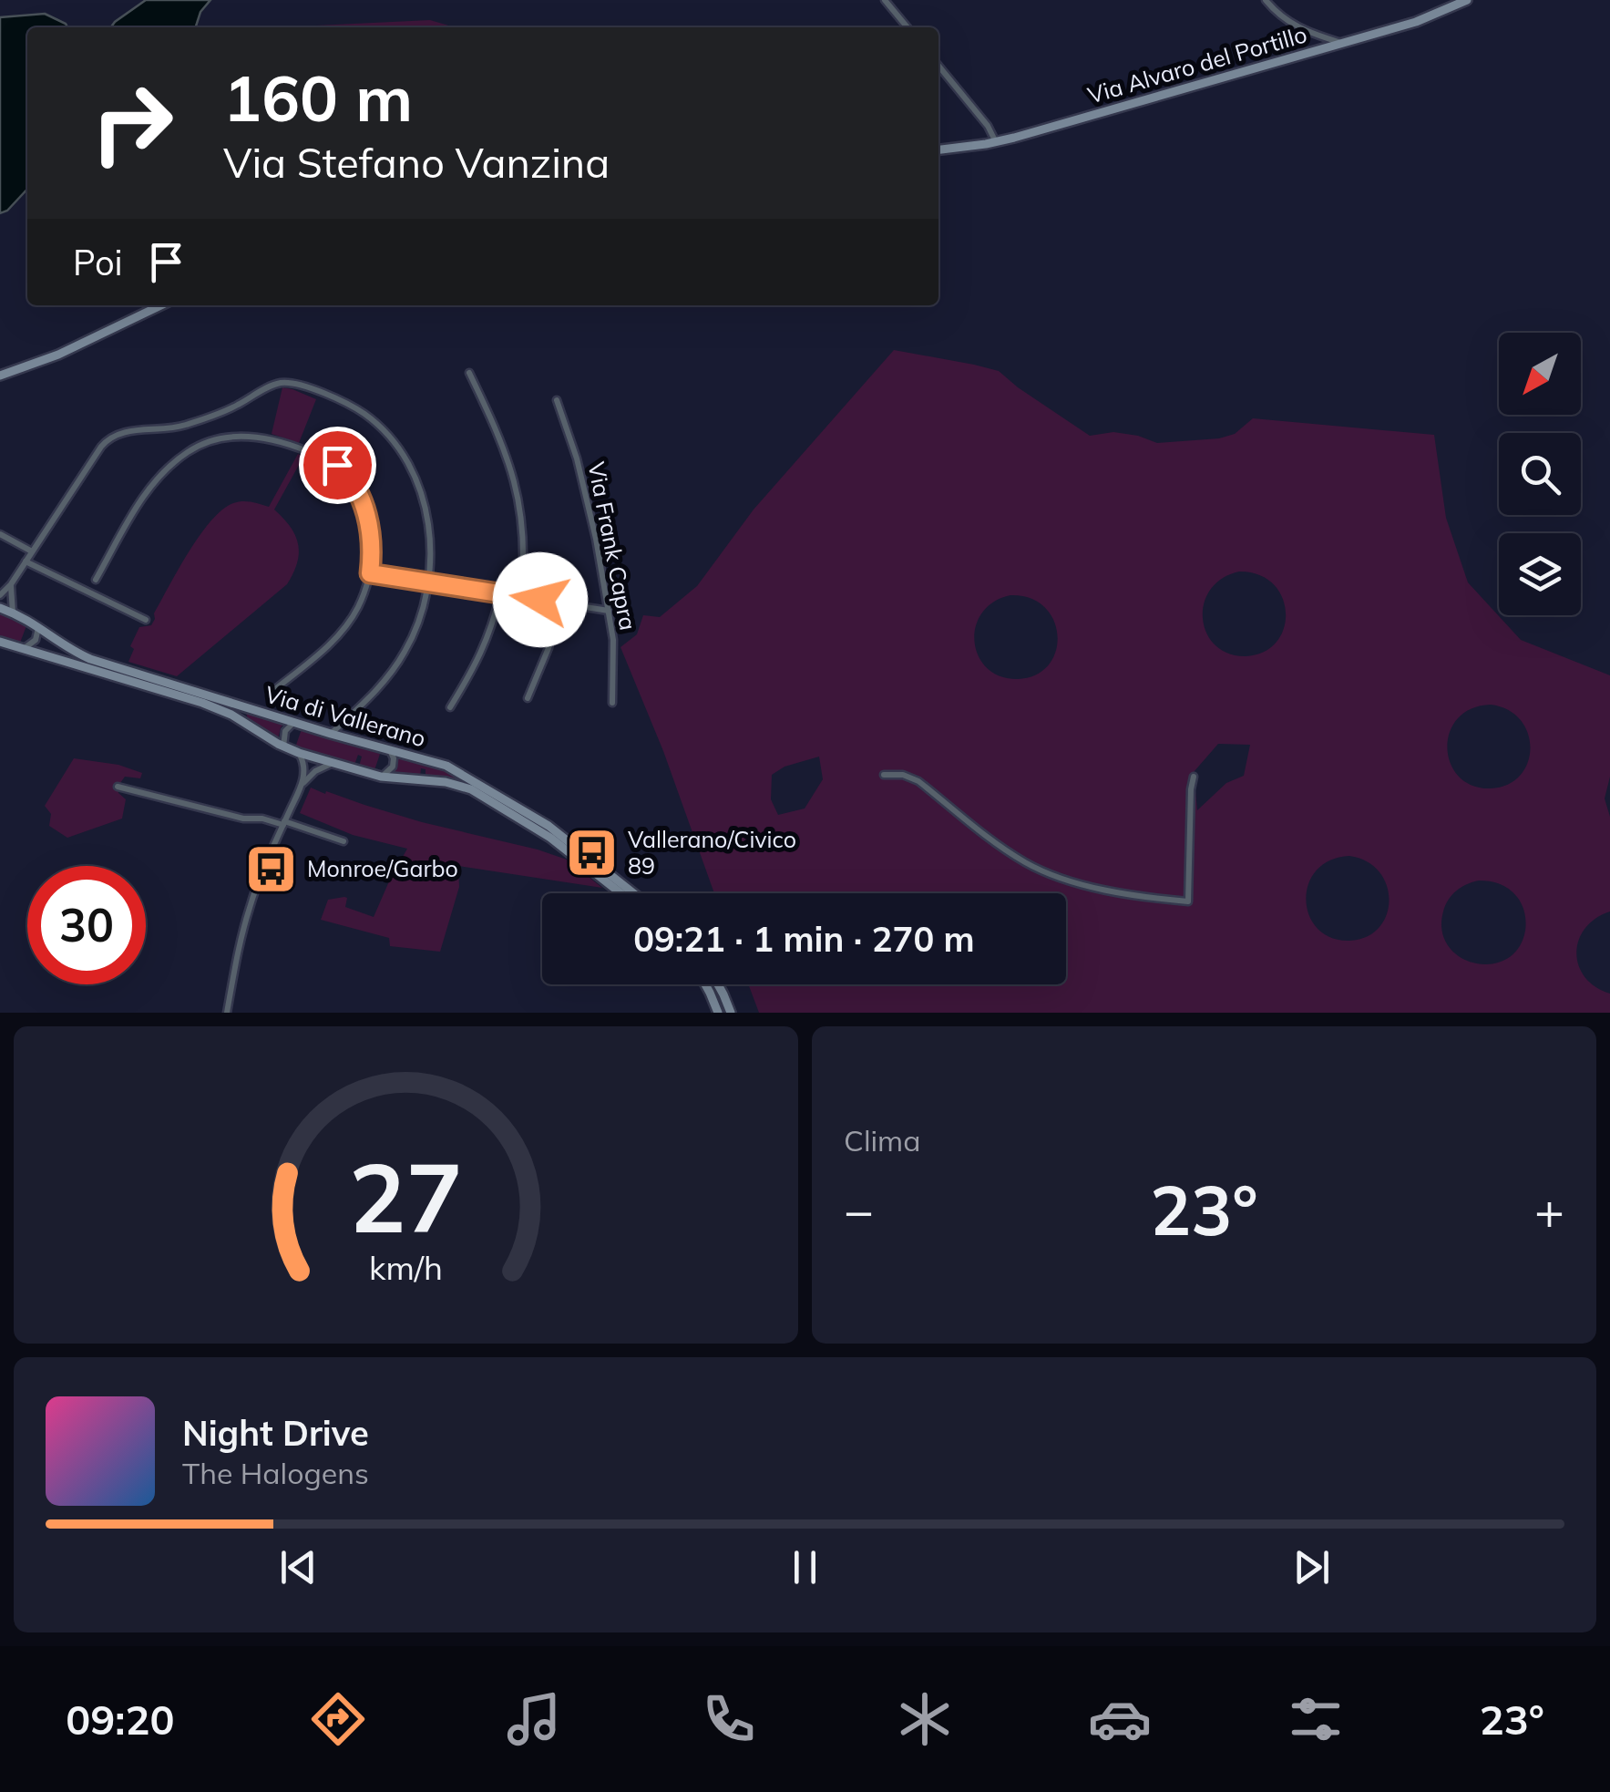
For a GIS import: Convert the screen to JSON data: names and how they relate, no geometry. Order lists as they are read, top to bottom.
{
  "streets": {
    "street": ["Via Alvaro del Portillo", "Via Frank Capra", "Via di Vallerano"]
  },
  "places": {
    "bus stop": ["Vallerano/Civico 89", "Monroe/Garbo"]
  },
  "north": "bottom left",
  "page": {
    "turn": ["160 m", "Via Stefano Vanzina"],
    "then": "Poi",
    "limit": "30",
    "trip": "09:21 · 1 min · 270 m",
    "tile": "Clima",
    "heat": ["−", "23°", "+"],
    "song": ["Night Drive", "The Halogens"],
    "tabs": ["09:20", "23°"],
    "gauge": ["27", "km/h"]
  }
}
